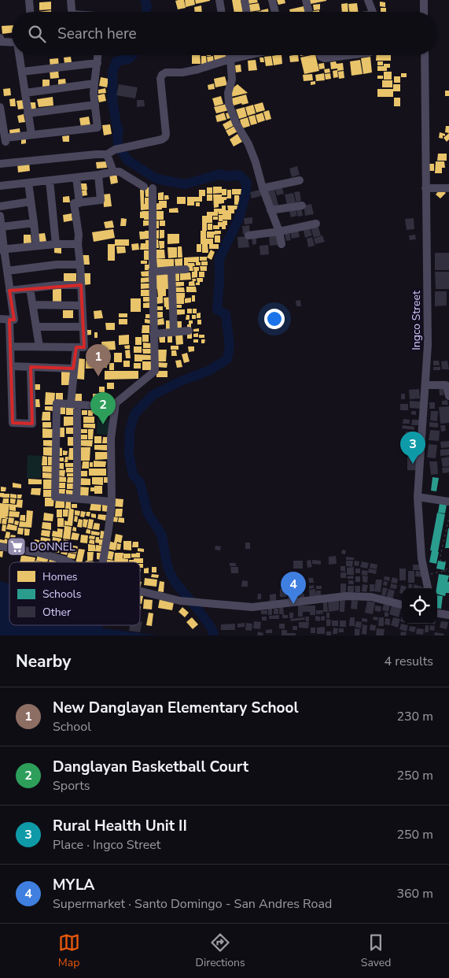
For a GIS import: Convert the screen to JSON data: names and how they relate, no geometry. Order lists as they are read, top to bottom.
{
  "streets": {
    "street": ["Ingco Street"]
  },
  "places": {
    "supermarket": ["DONNEL"]
  },
  "legend": ["Homes", "Schools", "Other"],
  "page": {
    "search": "Search here",
    "pins": [
      "1",
      "2",
      "3",
      "4"
    ],
    "heading": ["Nearby", "4 results"],
    "list": [
      {
        "mark": "1",
        "name": "New Danglayan Elementary School",
        "note": "School",
        "value": "230 m"
      },
      {
        "mark": "2",
        "name": "Danglayan Basketball Court",
        "note": "Sports",
        "value": "250 m"
      },
      {
        "mark": "3",
        "name": "Rural Health Unit II",
        "note": "Place · Ingco Street",
        "value": "250 m"
      },
      {
        "mark": "4",
        "name": "MYLA",
        "note": "Supermarket · Santo Domingo - San Andres Road",
        "value": "360 m"
      }
    ],
    "nav": ["Map", "Directions", "Saved"]
  }
}
